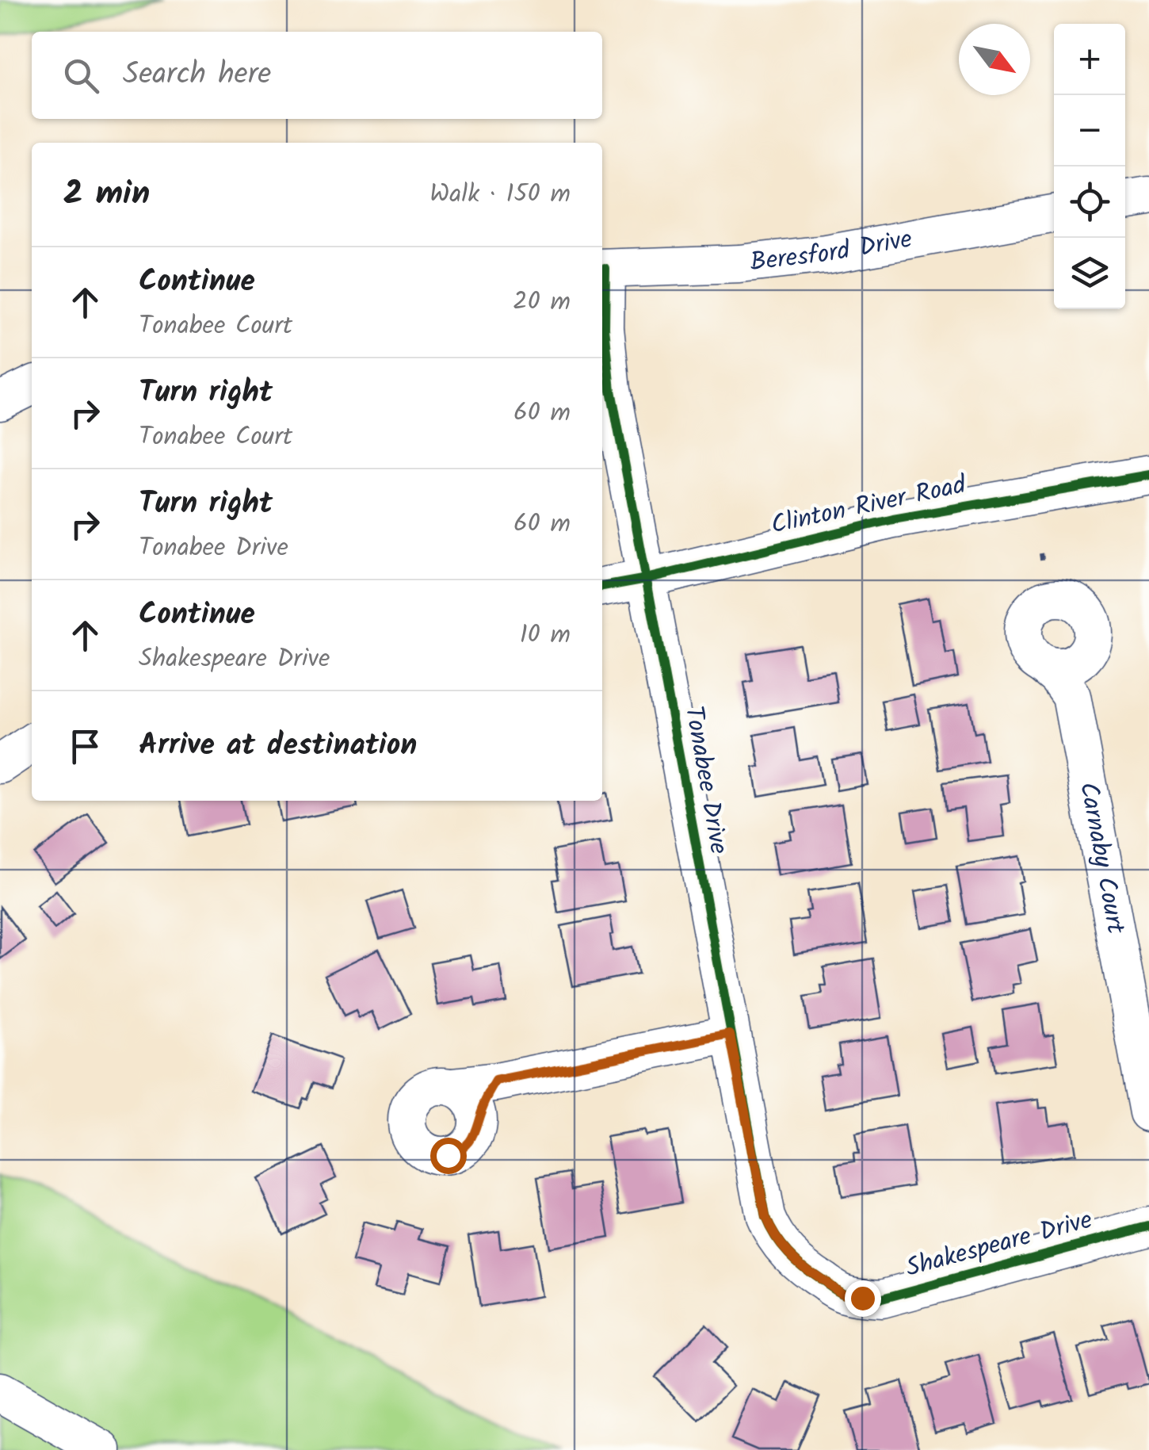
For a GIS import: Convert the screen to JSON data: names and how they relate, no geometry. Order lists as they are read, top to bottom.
{
  "streets": {
    "street": [
      "Beresford Drive",
      "Clinton River Road",
      "Tonabee Drive",
      "Carnaby Court",
      "Shakespeare Drive"
    ]
  },
  "crossings": [
    ["Clinton River Road", "Tonabee Drive"],
    ["Tonabee Drive", "Shakespeare Drive"]
  ],
  "north": "bottom right",
  "page": {
    "map_buttons": ["+", "−"],
    "search": "Search here",
    "heading": ["2 min", "Walk · 150 m"],
    "list": [
      ["Continue", "Tonabee Court", "20 m"],
      ["Turn right", "Tonabee Court", "60 m"],
      ["Turn right", "Tonabee Drive", "60 m"],
      ["Continue", "Shakespeare Drive", "10 m"],
      "Arrive at destination"
    ]
  }
}
